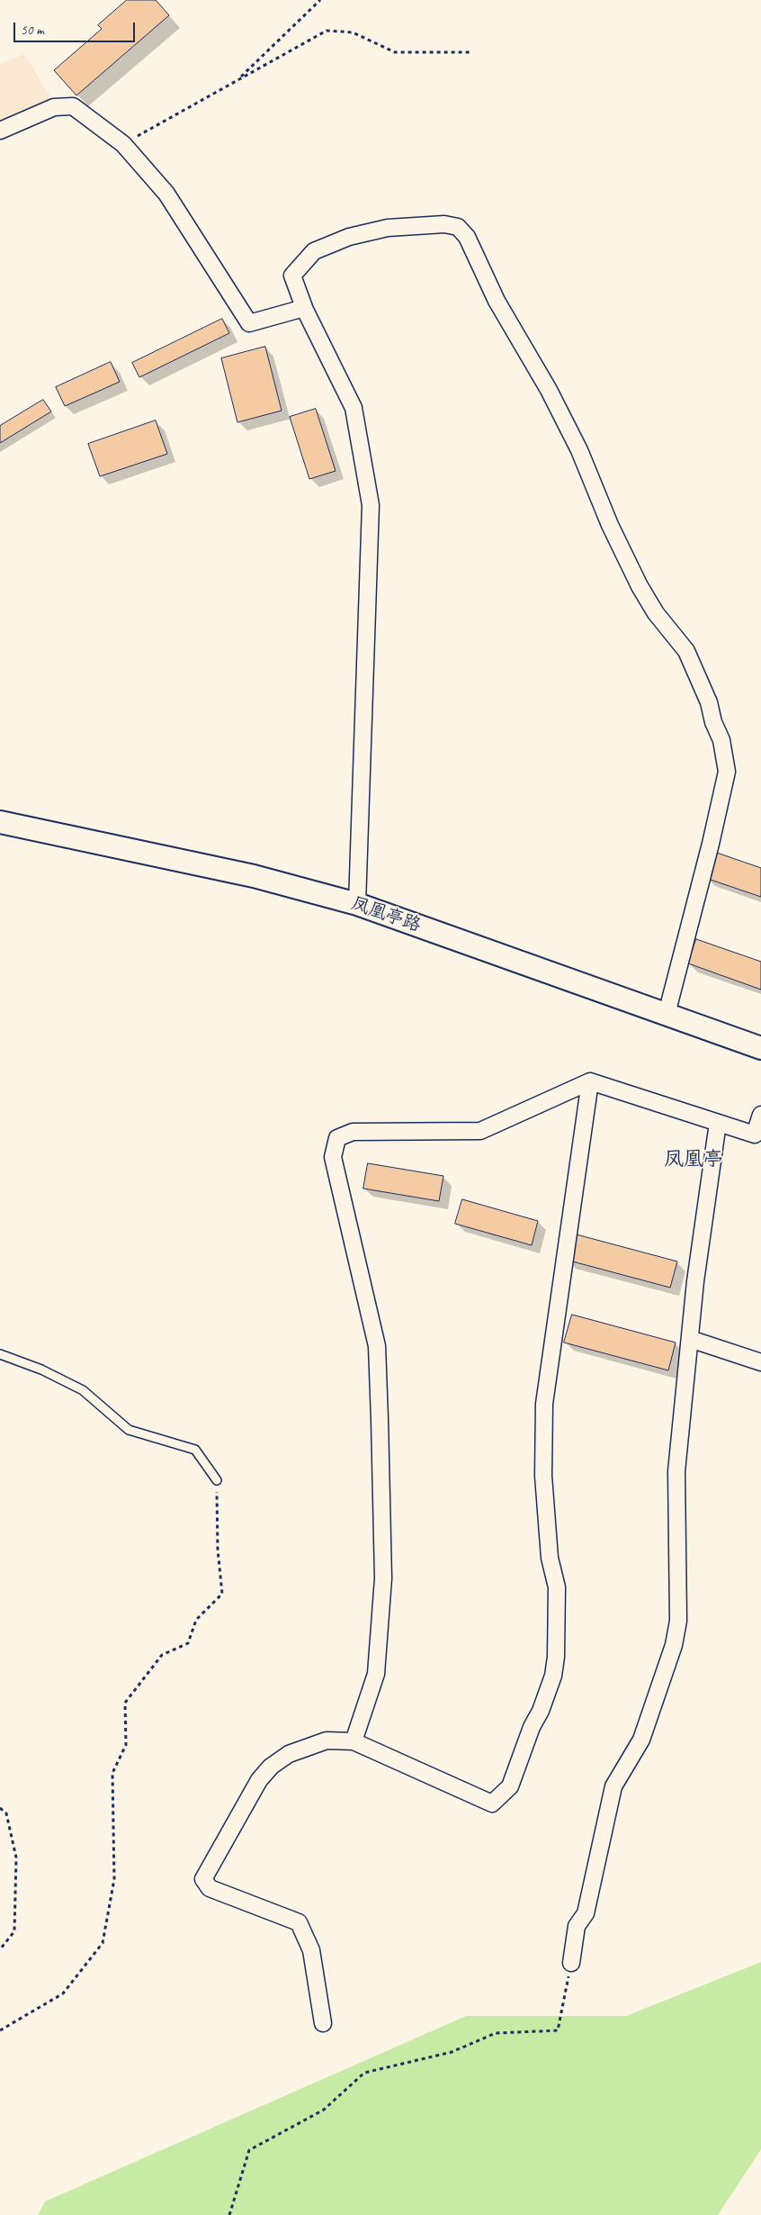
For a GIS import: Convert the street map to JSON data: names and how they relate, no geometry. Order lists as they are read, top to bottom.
{
  "streets": {
    "street": ["凤凰亭路"]
  },
  "districts": ["凤凰亭"],
  "scale_bar": "50 m"
}
